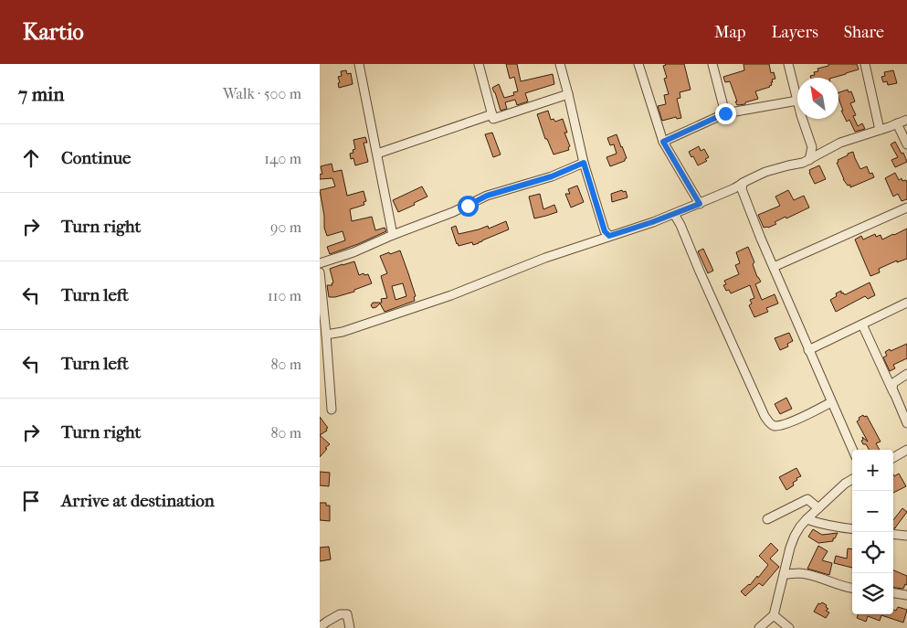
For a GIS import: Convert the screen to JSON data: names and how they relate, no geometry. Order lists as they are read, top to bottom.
{
  "north": "top left",
  "page": {
    "header": "Kartio",
    "nav": ["Map", "Layers", "Share"],
    "heading": ["7 min", "Walk · 500 m"],
    "list": [
      ["Continue", "140 m"],
      ["Turn right", "90 m"],
      ["Turn left", "110 m"],
      ["Turn left", "80 m"],
      ["Turn right", "80 m"],
      "Arrive at destination"
    ],
    "map_buttons": ["+", "−"]
  }
}
